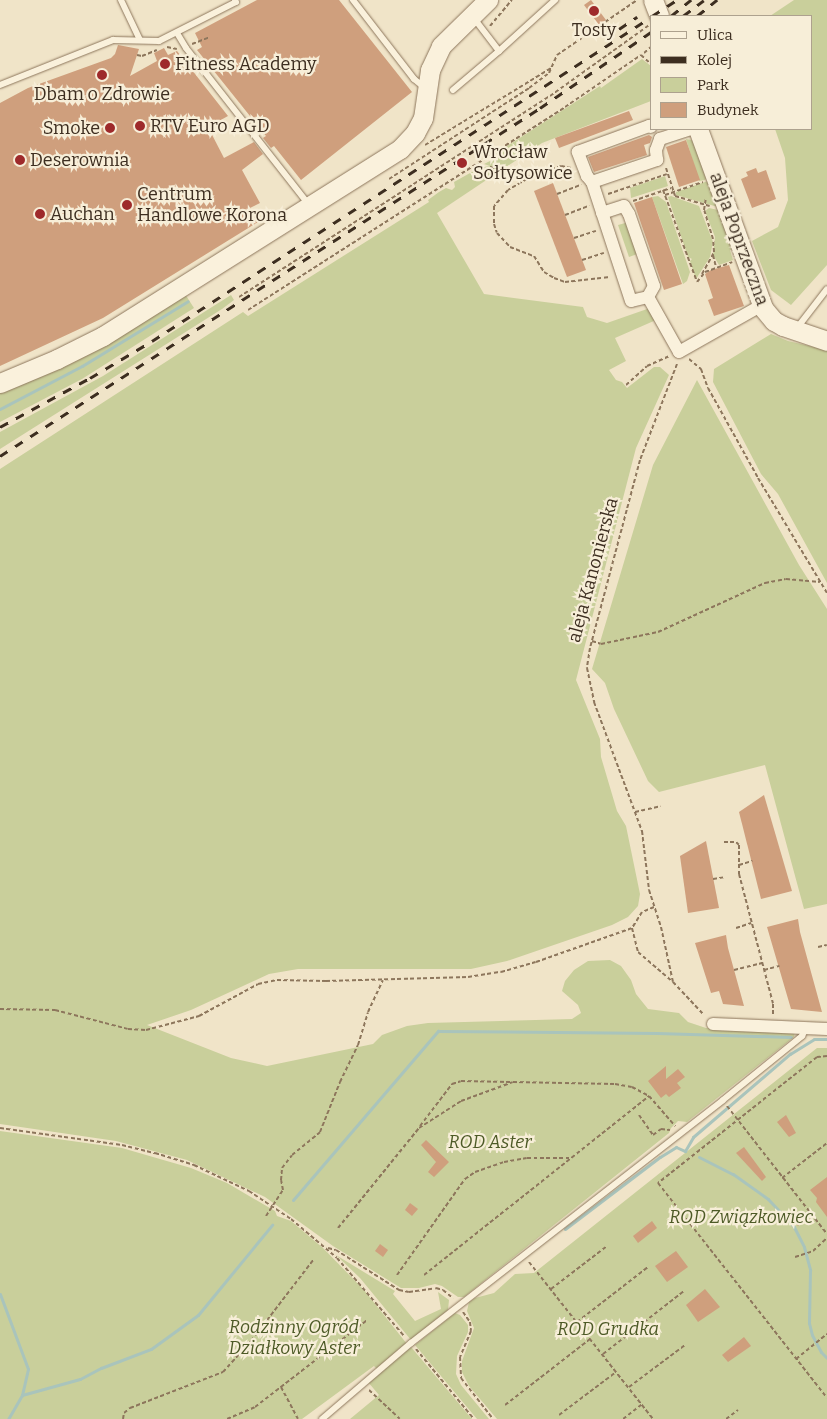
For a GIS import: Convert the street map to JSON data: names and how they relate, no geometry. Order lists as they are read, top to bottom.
{
  "streets": {
    "street": ["aleja Poprzeczna"],
    "path": ["aleja Kanonierska"]
  },
  "parks": [
    "ROD Aster",
    "ROD Związkowiec",
    "Rodzinny Ogród Działkowy Aster",
    "ROD Grudka"
  ],
  "places": [
    "Tosty",
    "Fitness Academy",
    "Dbam o Zdrowie",
    "RTV Euro AGD",
    "Smoke",
    "Deserownia",
    "Wrocław Sołtysowice",
    "Centrum Handlowe Korona",
    "Auchan"
  ],
  "legend": [
    "Ulica",
    "Kolej",
    "Park",
    "Budynek"
  ]
}
